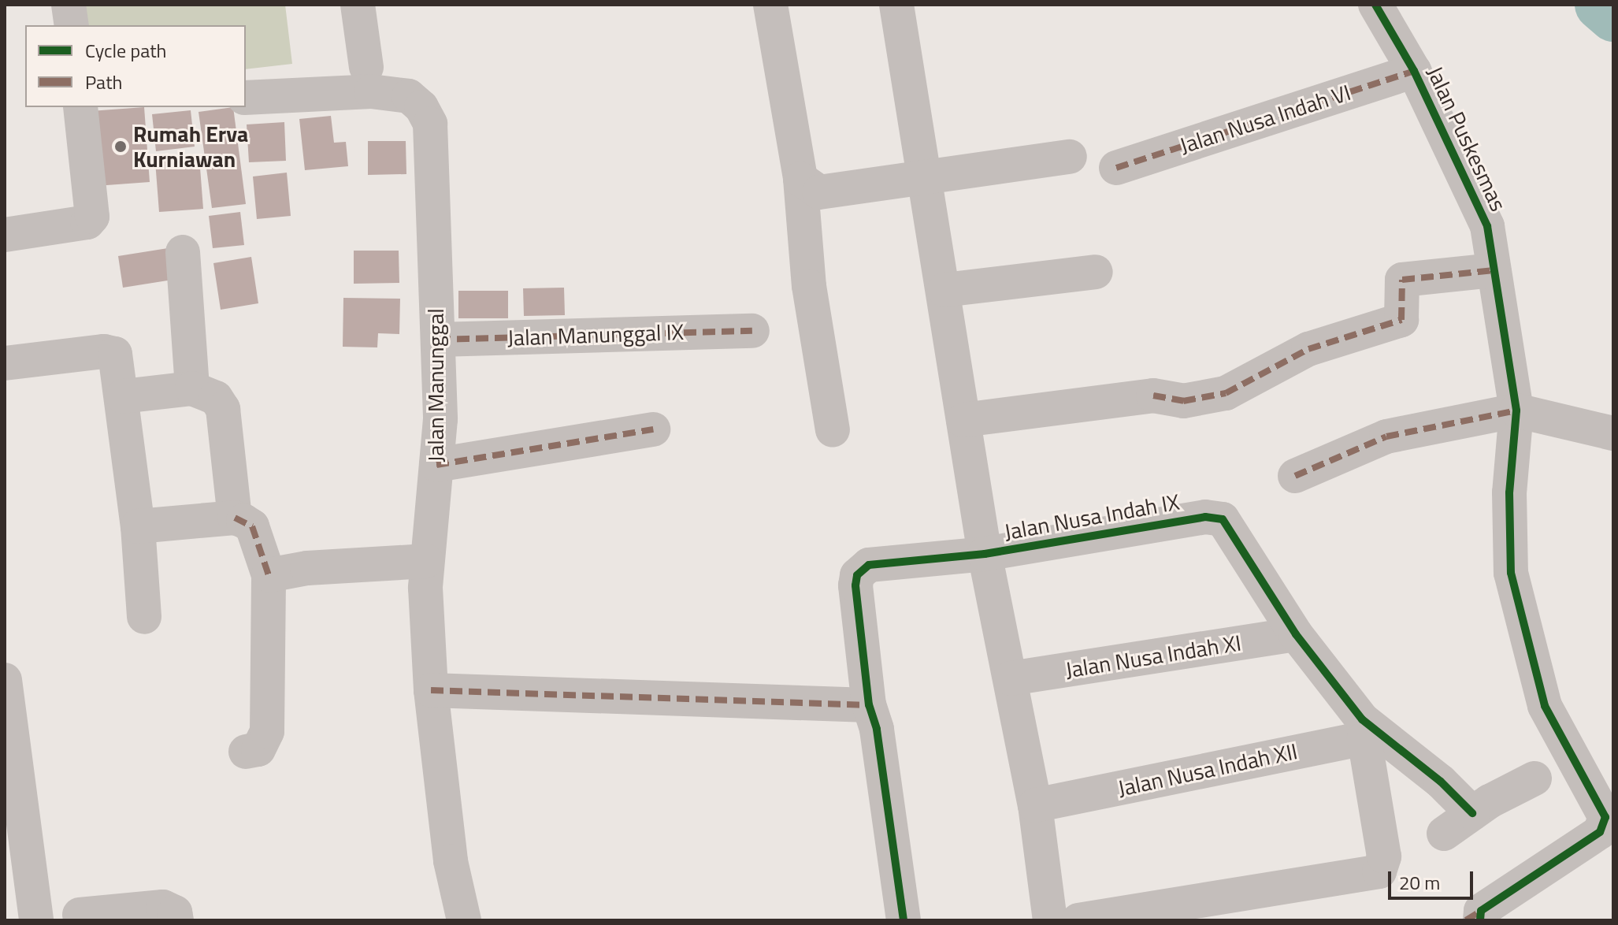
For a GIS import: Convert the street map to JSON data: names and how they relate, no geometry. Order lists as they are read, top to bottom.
{
  "streets": {
    "street": [
      "Jalan Nusa Indah VI",
      "Jalan Puskesmas",
      "Jalan Manunggal IX",
      "Jalan Manunggal",
      "Jalan Nusa Indah IX",
      "Jalan Nusa Indah XI",
      "Jalan Nusa Indah XII"
    ]
  },
  "crossings": [
    ["Jalan Nusa Indah VI", "Jalan Puskesmas"],
    ["Jalan Manunggal IX", "Jalan Manunggal"],
    ["Jalan Nusa Indah IX", "Jalan Nusa Indah XI"]
  ],
  "places": ["Rumah Erva Kurniawan"],
  "legend": ["Cycle path", "Path"],
  "scale_bar": "20 m"
}
